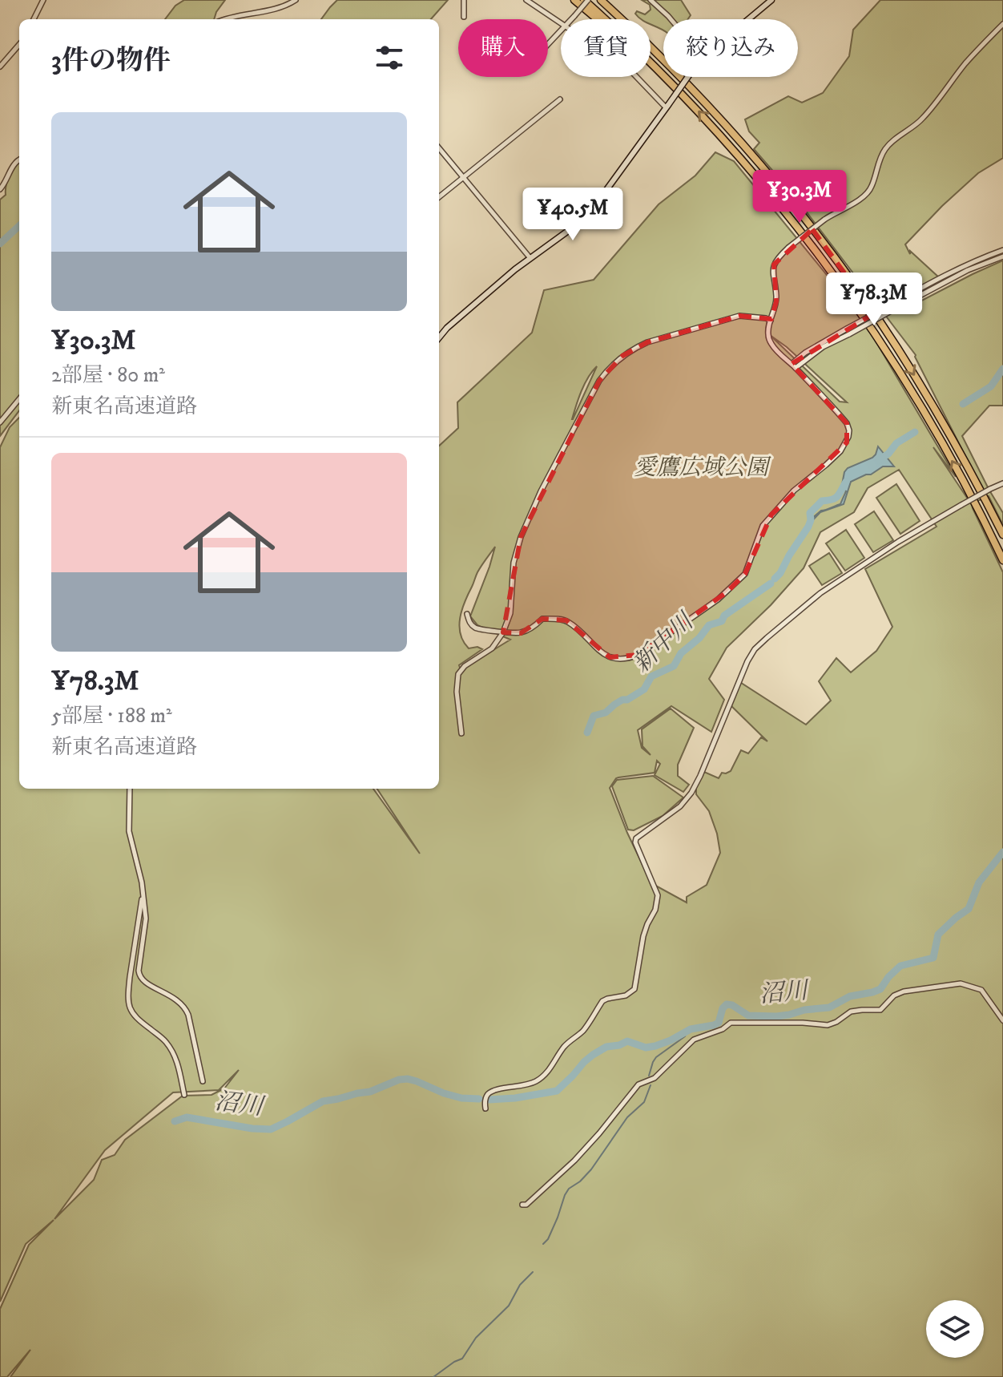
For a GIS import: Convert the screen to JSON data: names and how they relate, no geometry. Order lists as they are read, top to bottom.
{
  "water": ["新中川", "沼川"],
  "parks": ["愛鷹広域公園"],
  "page": {
    "chip": ["購入", "賃貸", "絞り込み"],
    "heading": "3件の物件",
    "list": [
      {
        "name": "¥30.3M",
        "note": "2部屋 · 80 m² · 新東名高速道路"
      },
      {
        "name": "¥78.3M",
        "note": "5部屋 · 188 m² · 新東名高速道路"
      }
    ],
    "price": ["¥30.3M", "¥40.5M", "¥78.3M"]
  }
}
